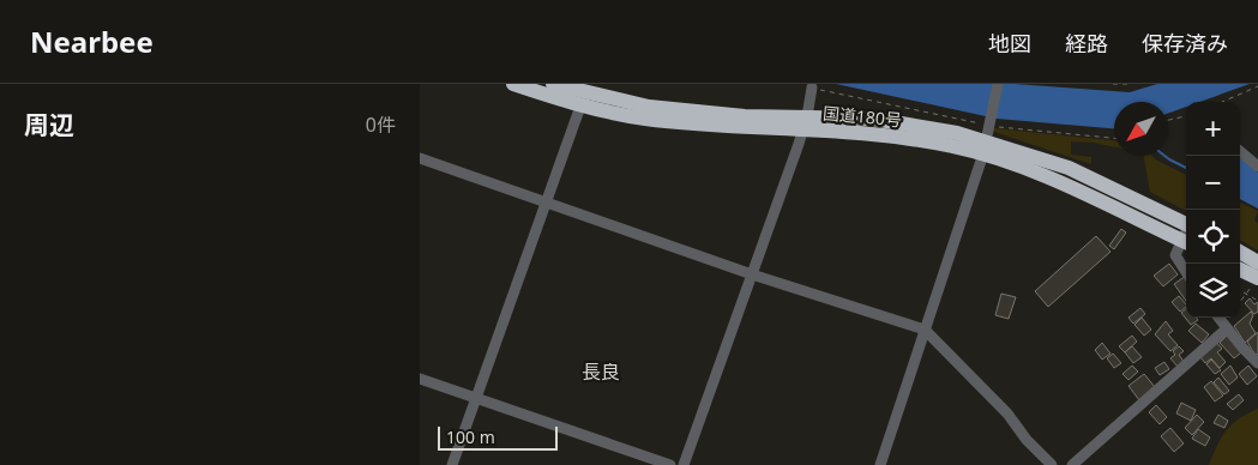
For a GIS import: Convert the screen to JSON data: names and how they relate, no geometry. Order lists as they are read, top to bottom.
{
  "streets": {
    "highway": ["国道180号"]
  },
  "districts": ["長良"],
  "scale_bar": "100 m",
  "north": "bottom left",
  "page": {
    "header": "Nearbee",
    "nav": ["地図", "経路", "保存済み"],
    "heading": ["周辺", "0件"],
    "map_buttons": ["+", "−"],
    "scale": "100 m"
  }
}
